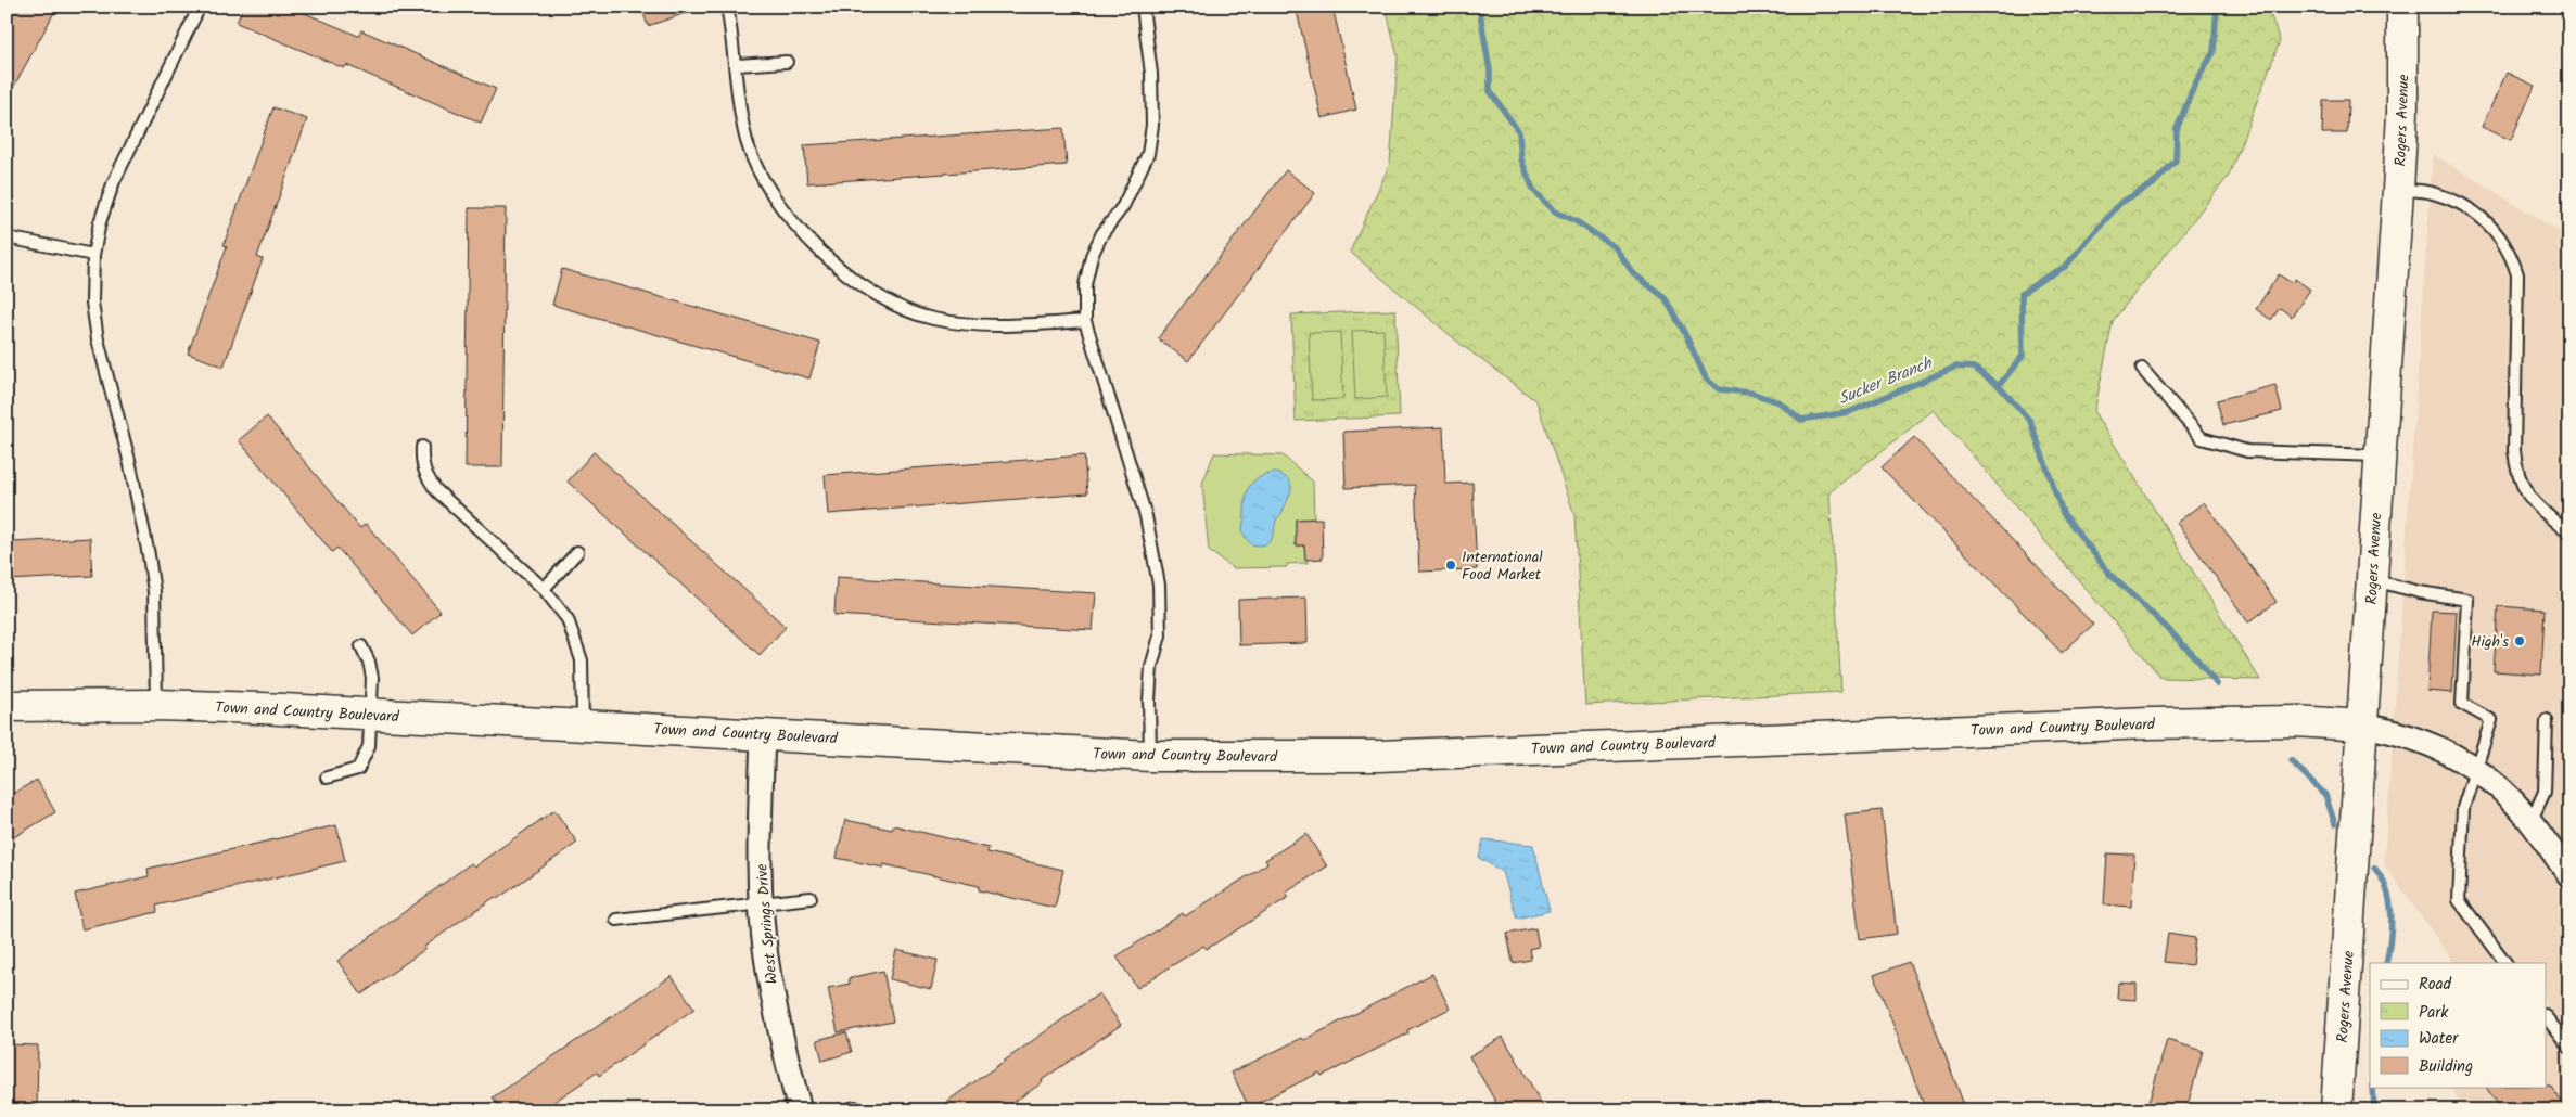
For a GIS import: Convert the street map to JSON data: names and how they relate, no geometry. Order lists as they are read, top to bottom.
{
  "streets": {
    "street": ["Rogers Avenue", "Town and Country Boulevard", "West Springs Drive"]
  },
  "crossings": [
    ["Rogers Avenue", "Town and Country Boulevard"],
    ["Town and Country Boulevard", "West Springs Drive"]
  ],
  "water": ["Sucker Branch"],
  "places": ["International Food Market", "High's"],
  "legend": [
    "Road",
    "Park",
    "Water",
    "Building"
  ]
}
